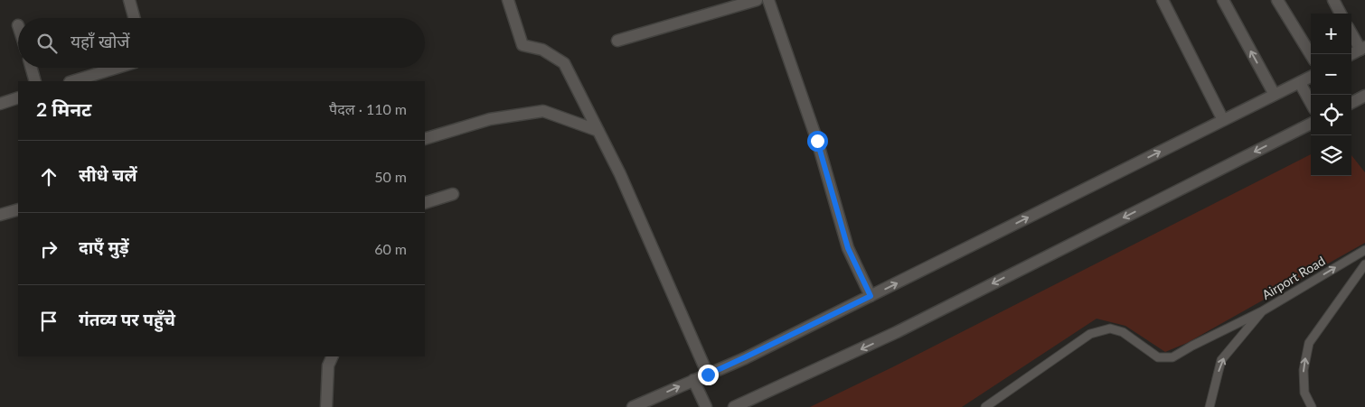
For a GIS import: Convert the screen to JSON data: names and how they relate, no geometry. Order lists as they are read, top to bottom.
{
  "streets": {
    "lane": ["Airport Road"]
  },
  "one_way": ["Airport Road"],
  "page": {
    "map_buttons": ["+", "−"],
    "search": "यहाँ खोजें",
    "heading": ["2 मिनट", "पैदल · 110 m"],
    "list": [
      ["सीधे चलें", "50 m"],
      ["दाएँ मुड़ें", "60 m"],
      "गंतव्य पर पहुँचे"
    ]
  }
}
